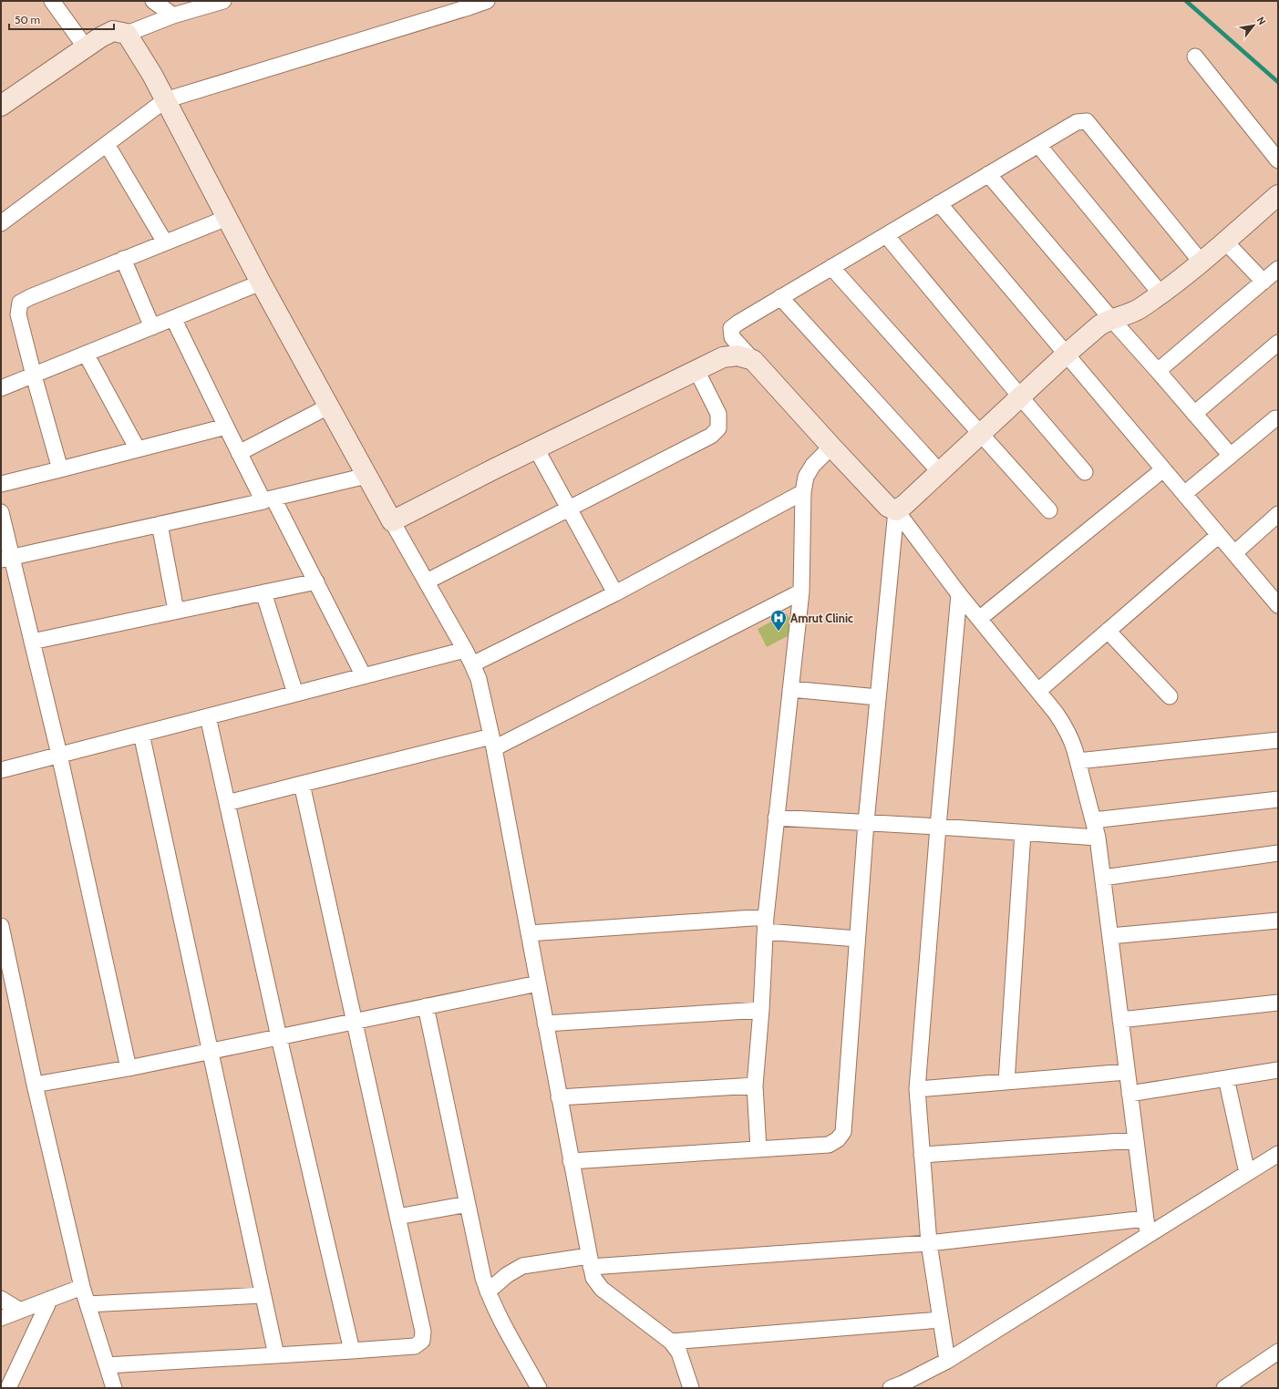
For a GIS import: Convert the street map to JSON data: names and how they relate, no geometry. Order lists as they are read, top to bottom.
{
  "places": {
    "hospital": ["Amrut Clinic"]
  },
  "scale_bar": "50 m",
  "north": "top right"
}
